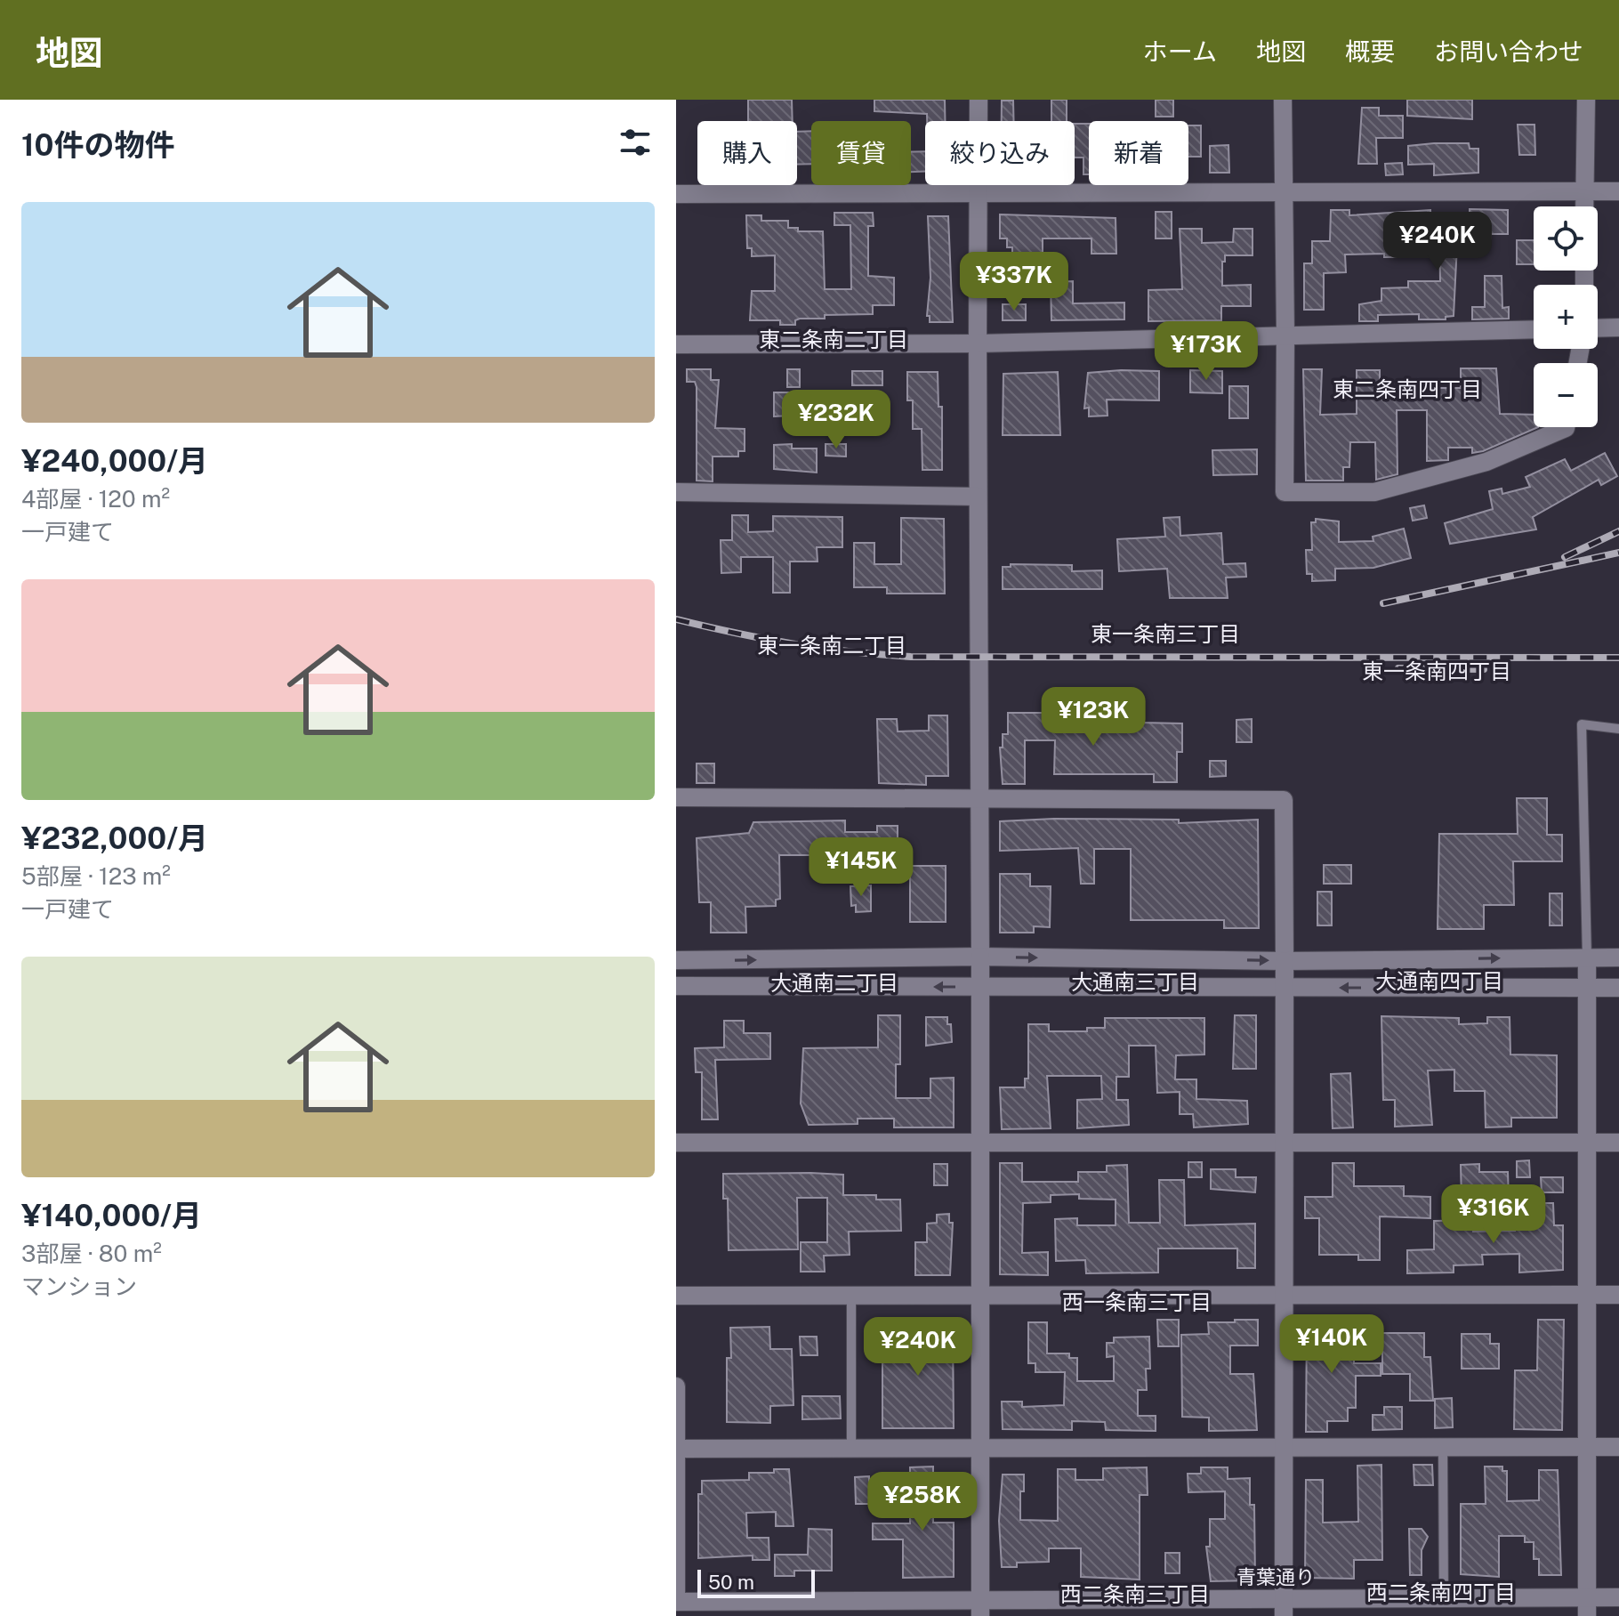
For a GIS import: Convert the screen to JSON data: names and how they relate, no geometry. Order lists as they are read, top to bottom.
{
  "streets": {
    "street": ["青葉通り"]
  },
  "districts": [
    "東二条南二丁目",
    "東二条南四丁目",
    "東一条南三丁目",
    "東一条南二丁目",
    "東一条南四丁目",
    "大通南四丁目",
    "大通南三丁目",
    "大通南二丁目",
    "西一条南三丁目",
    "西二条南四丁目",
    "西二条南三丁目"
  ],
  "scale_bar": "50 m",
  "page": {
    "header": "地図",
    "nav": [
      "ホーム",
      "地図",
      "概要",
      "お問い合わせ"
    ],
    "heading": "10件の物件",
    "chip": [
      "購入",
      "賃貸",
      "絞り込み",
      "新着"
    ],
    "list": [
      {
        "name": "¥240,000/月",
        "note": "4部屋 · 120 m² · 一戸建て"
      },
      {
        "name": "¥232,000/月",
        "note": "5部屋 · 123 m² · 一戸建て"
      },
      {
        "name": "¥140,000/月",
        "note": "3部屋 · 80 m² · マンション"
      }
    ],
    "map_buttons": ["+", "−"],
    "price": [
      "¥240K",
      "¥337K",
      "¥173K",
      "¥232K",
      "¥123K",
      "¥145K",
      "¥316K",
      "¥140K",
      "¥240K",
      "¥258K"
    ],
    "scale": "50 m"
  }
}
